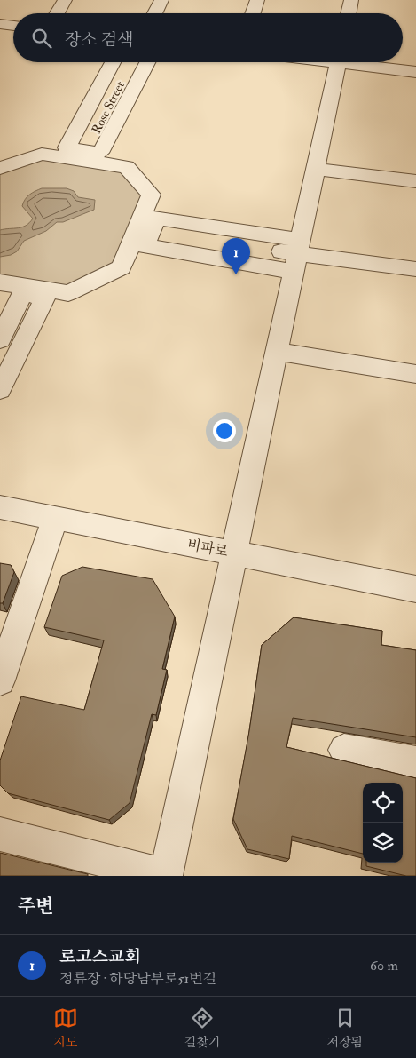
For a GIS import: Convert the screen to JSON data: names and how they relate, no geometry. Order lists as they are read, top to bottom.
{
  "streets": {
    "street": ["Rose Street", "비파로"]
  },
  "page": {
    "search": "장소 검색",
    "pins": "1",
    "heading": "주변",
    "list": [
      {
        "mark": "1",
        "name": "로고스교회",
        "note": "정류장 · 하당남부로51번길",
        "value": "60 m"
      }
    ],
    "nav": ["지도", "길찾기", "저장됨"]
  }
}
